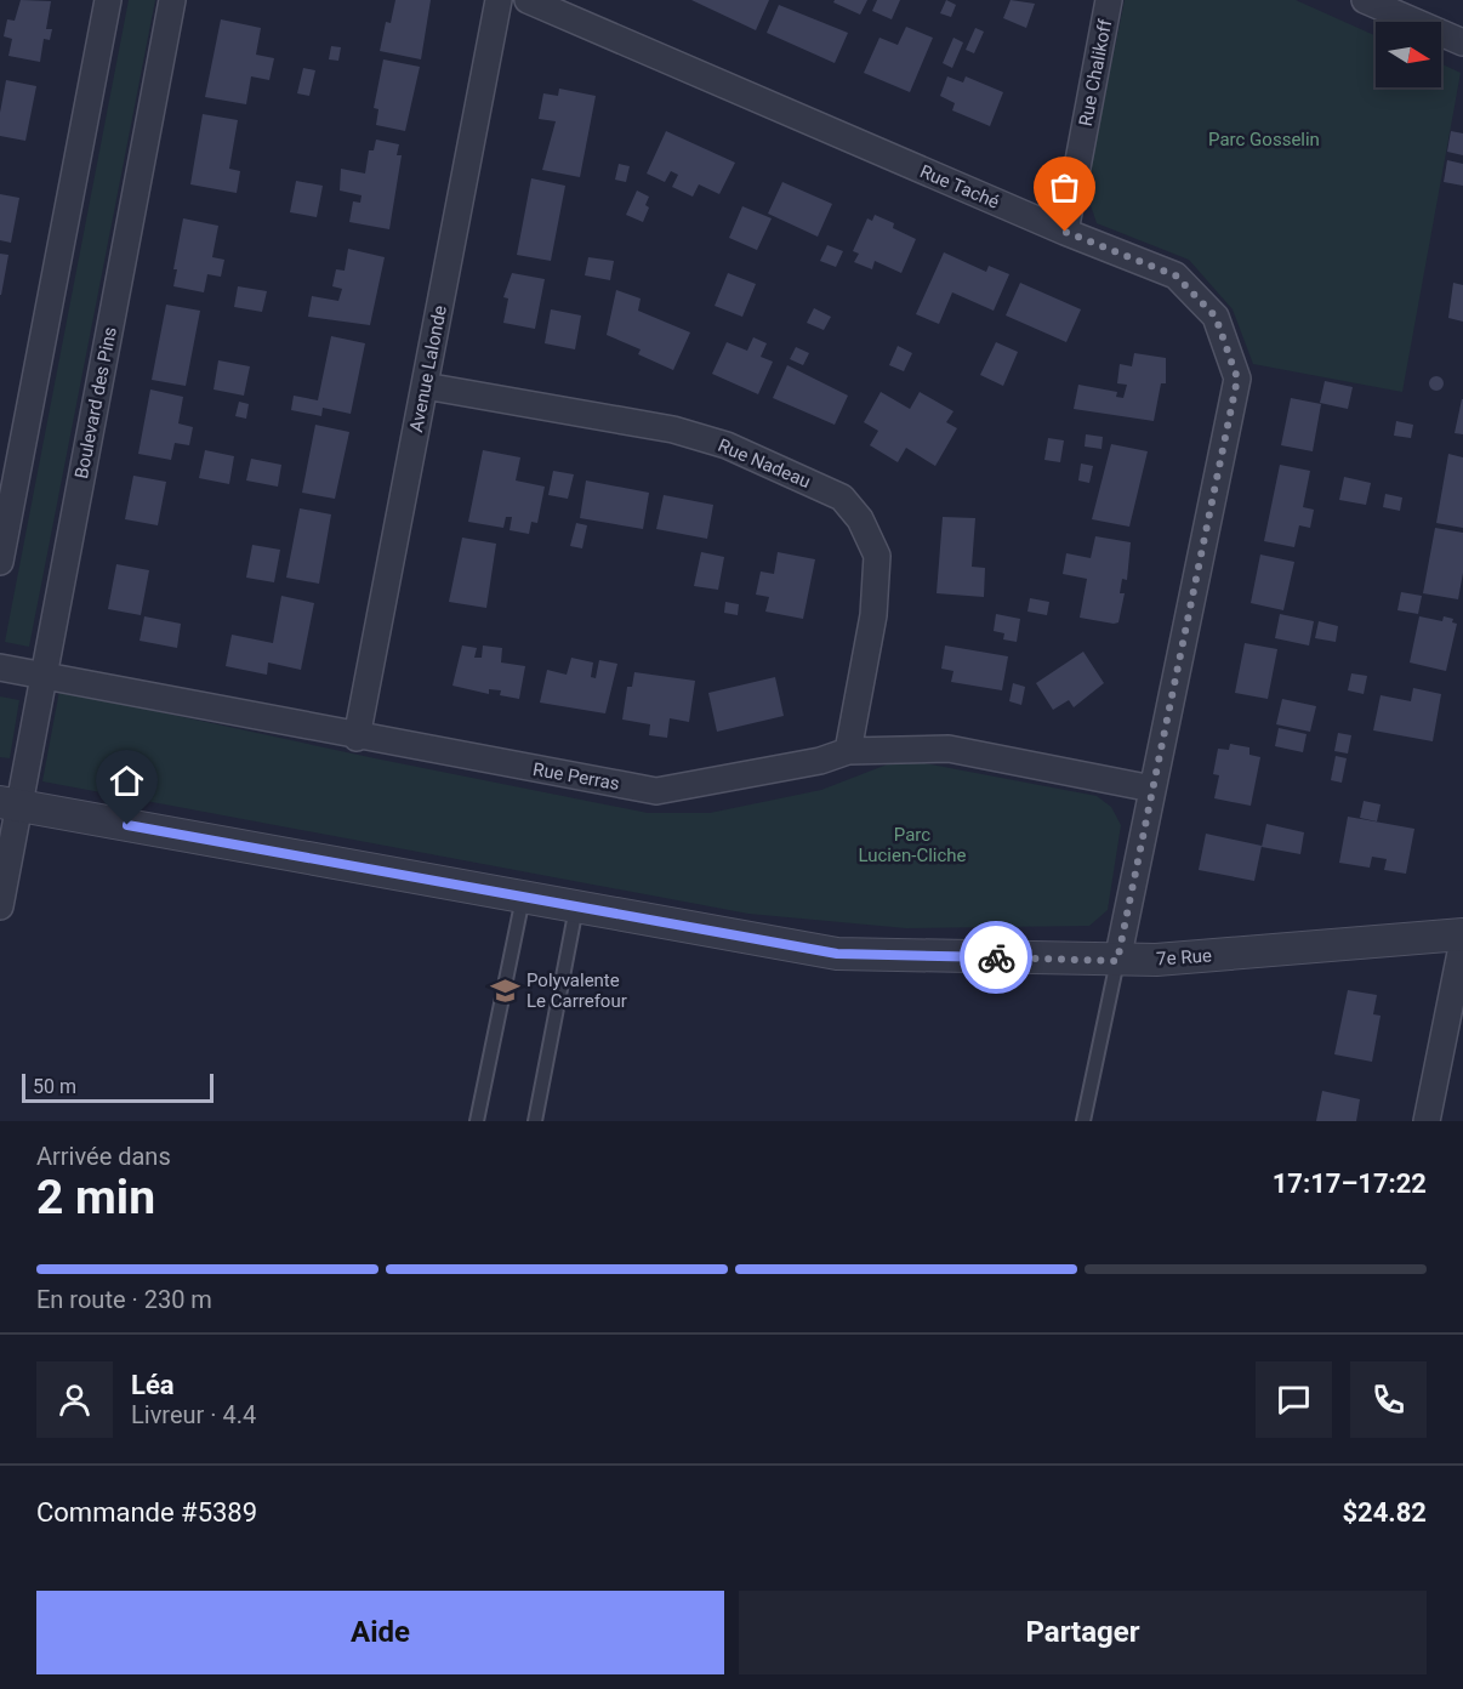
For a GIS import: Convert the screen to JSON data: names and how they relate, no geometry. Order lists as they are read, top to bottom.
{
  "streets": {
    "street": [
      "Rue Chalikoff",
      "Rue Taché",
      "Avenue Lalonde",
      "Boulevard des Pins",
      "Rue Nadeau",
      "Rue Perras",
      "7e Rue"
    ]
  },
  "crossings": [
    ["Rue Chalikoff", "Rue Taché"],
    ["Rue Taché", "Rue Perras"],
    ["Rue Taché", "7e Rue"],
    ["Avenue Lalonde", "Rue Nadeau"],
    ["Avenue Lalonde", "Rue Perras"],
    ["Boulevard des Pins", "Rue Perras"],
    ["Boulevard des Pins", "7e Rue"],
    ["Rue Nadeau", "Rue Perras"]
  ],
  "parks": ["Parc Gosselin", "Parc Lucien-Cliche"],
  "places": {
    "school or university": ["Polyvalente Le Carrefour"]
  },
  "scale_bar": "50 m",
  "north": "right",
  "page": {
    "scale": "50 m",
    "heading": ["2 min", "Arrivée dans", "17:17–17:22"],
    "panel": [
      "Léa",
      "Livreur · 4.4",
      "Commande #5389",
      "$24.82"
    ],
    "bar": "En route · 230 m",
    "buttons": ["Aide", "Partager"]
  }
}
